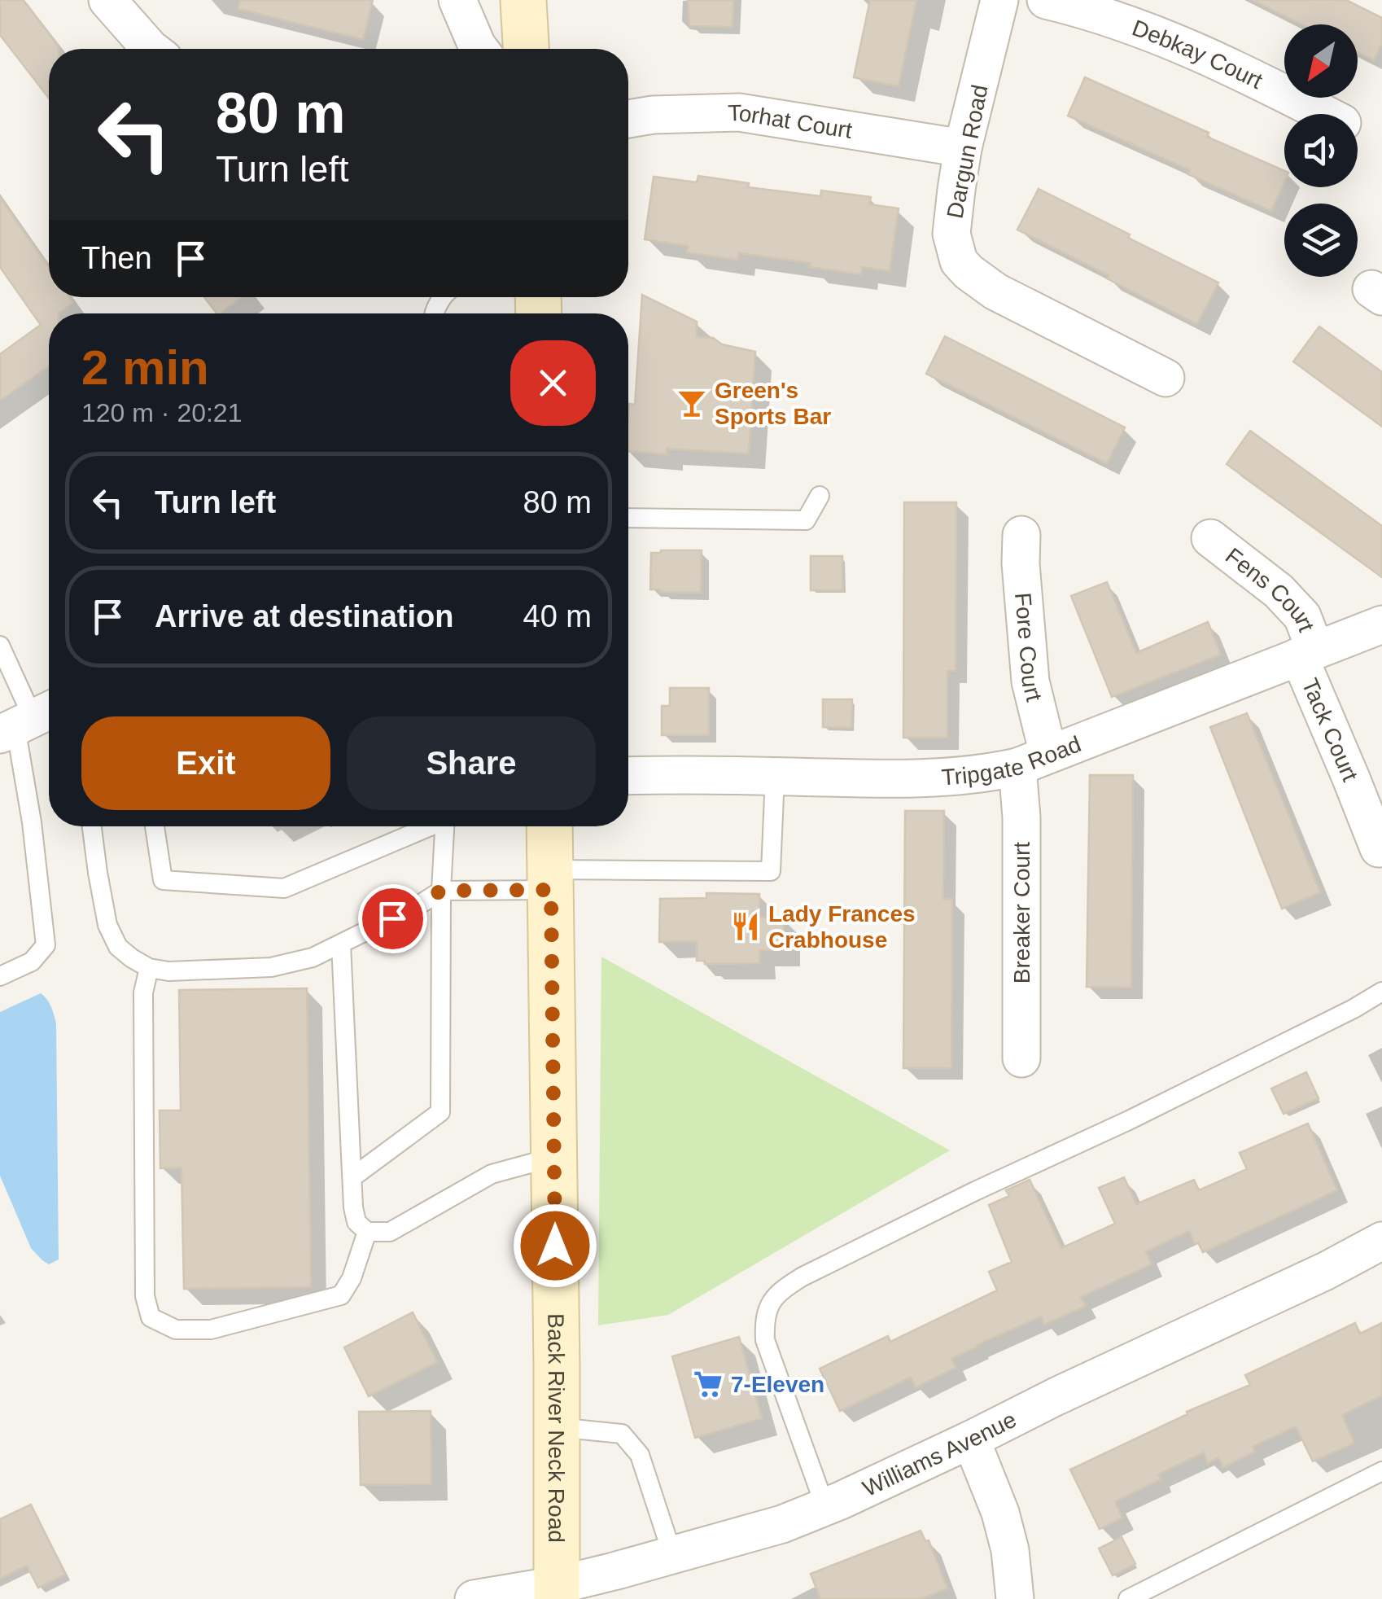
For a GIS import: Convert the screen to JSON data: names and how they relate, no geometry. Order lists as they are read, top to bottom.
{
  "streets": {
    "street": [
      "Debkay Court",
      "Torhat Court",
      "Dargun Road",
      "Fens Court",
      "Fore Court",
      "Tack Court",
      "Tripgate Road",
      "Breaker Court",
      "Back River Neck Road",
      "Williams Avenue"
    ]
  },
  "crossings": [
    ["Torhat Court", "Dargun Road"],
    ["Fens Court", "Tack Court"],
    ["Fens Court", "Tripgate Road"],
    ["Fore Court", "Tripgate Road"],
    ["Fore Court", "Breaker Court"],
    ["Tack Court", "Tripgate Road"],
    ["Tripgate Road", "Breaker Court"],
    ["Back River Neck Road", "Williams Avenue"]
  ],
  "places": {
    "bar": ["Green's Sports Bar"],
    "restaurant": ["Lady Frances Crabhouse"],
    "supermarket": ["7-Eleven"]
  },
  "north": "bottom left",
  "page": {
    "turn": ["80 m", "Turn left"],
    "then": "Then",
    "heading": ["2 min", "120 m · 20:21"],
    "list": [
      {
        "name": "Turn left",
        "value": "80 m"
      },
      {
        "name": "Arrive at destination",
        "value": "40 m"
      }
    ],
    "buttons": ["Exit", "Share"]
  }
}
